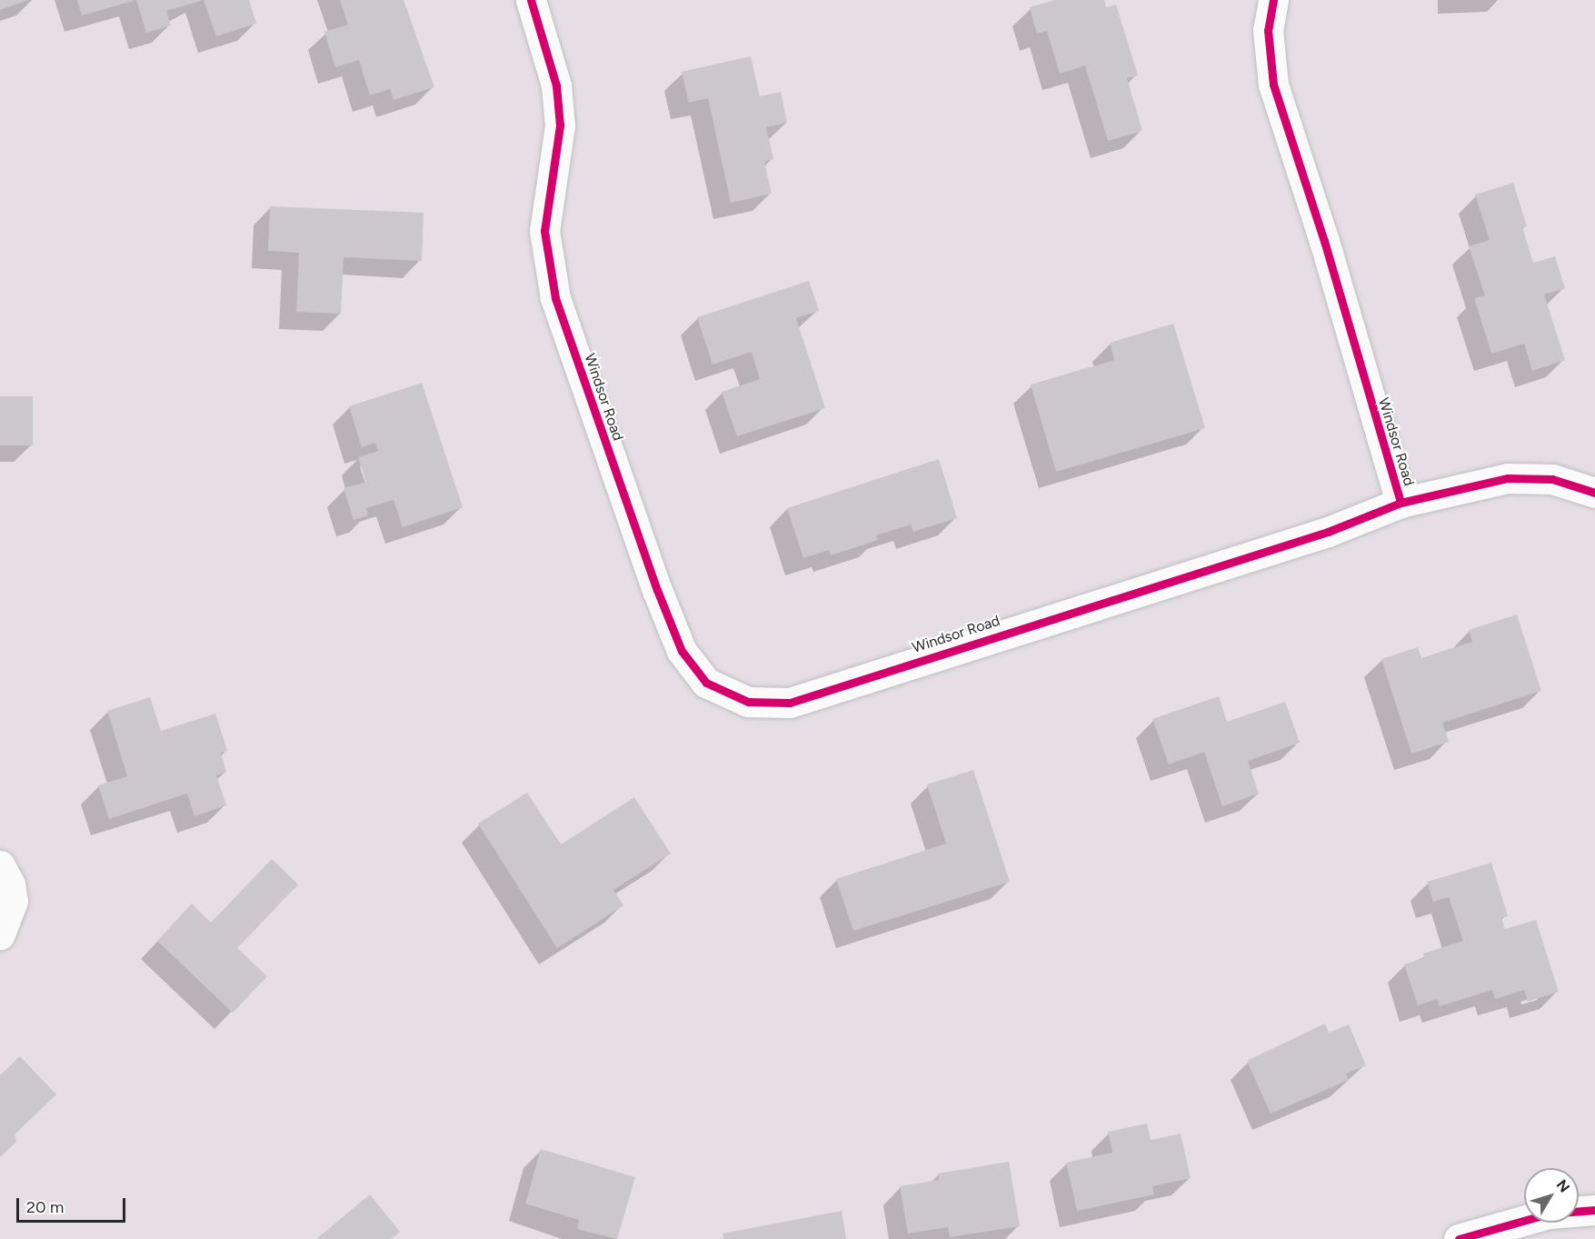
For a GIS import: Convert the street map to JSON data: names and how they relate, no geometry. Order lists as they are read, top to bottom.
{
  "streets": {
    "street": ["Windsor Road"]
  },
  "scale_bar": "20 m",
  "north": "top right"
}
